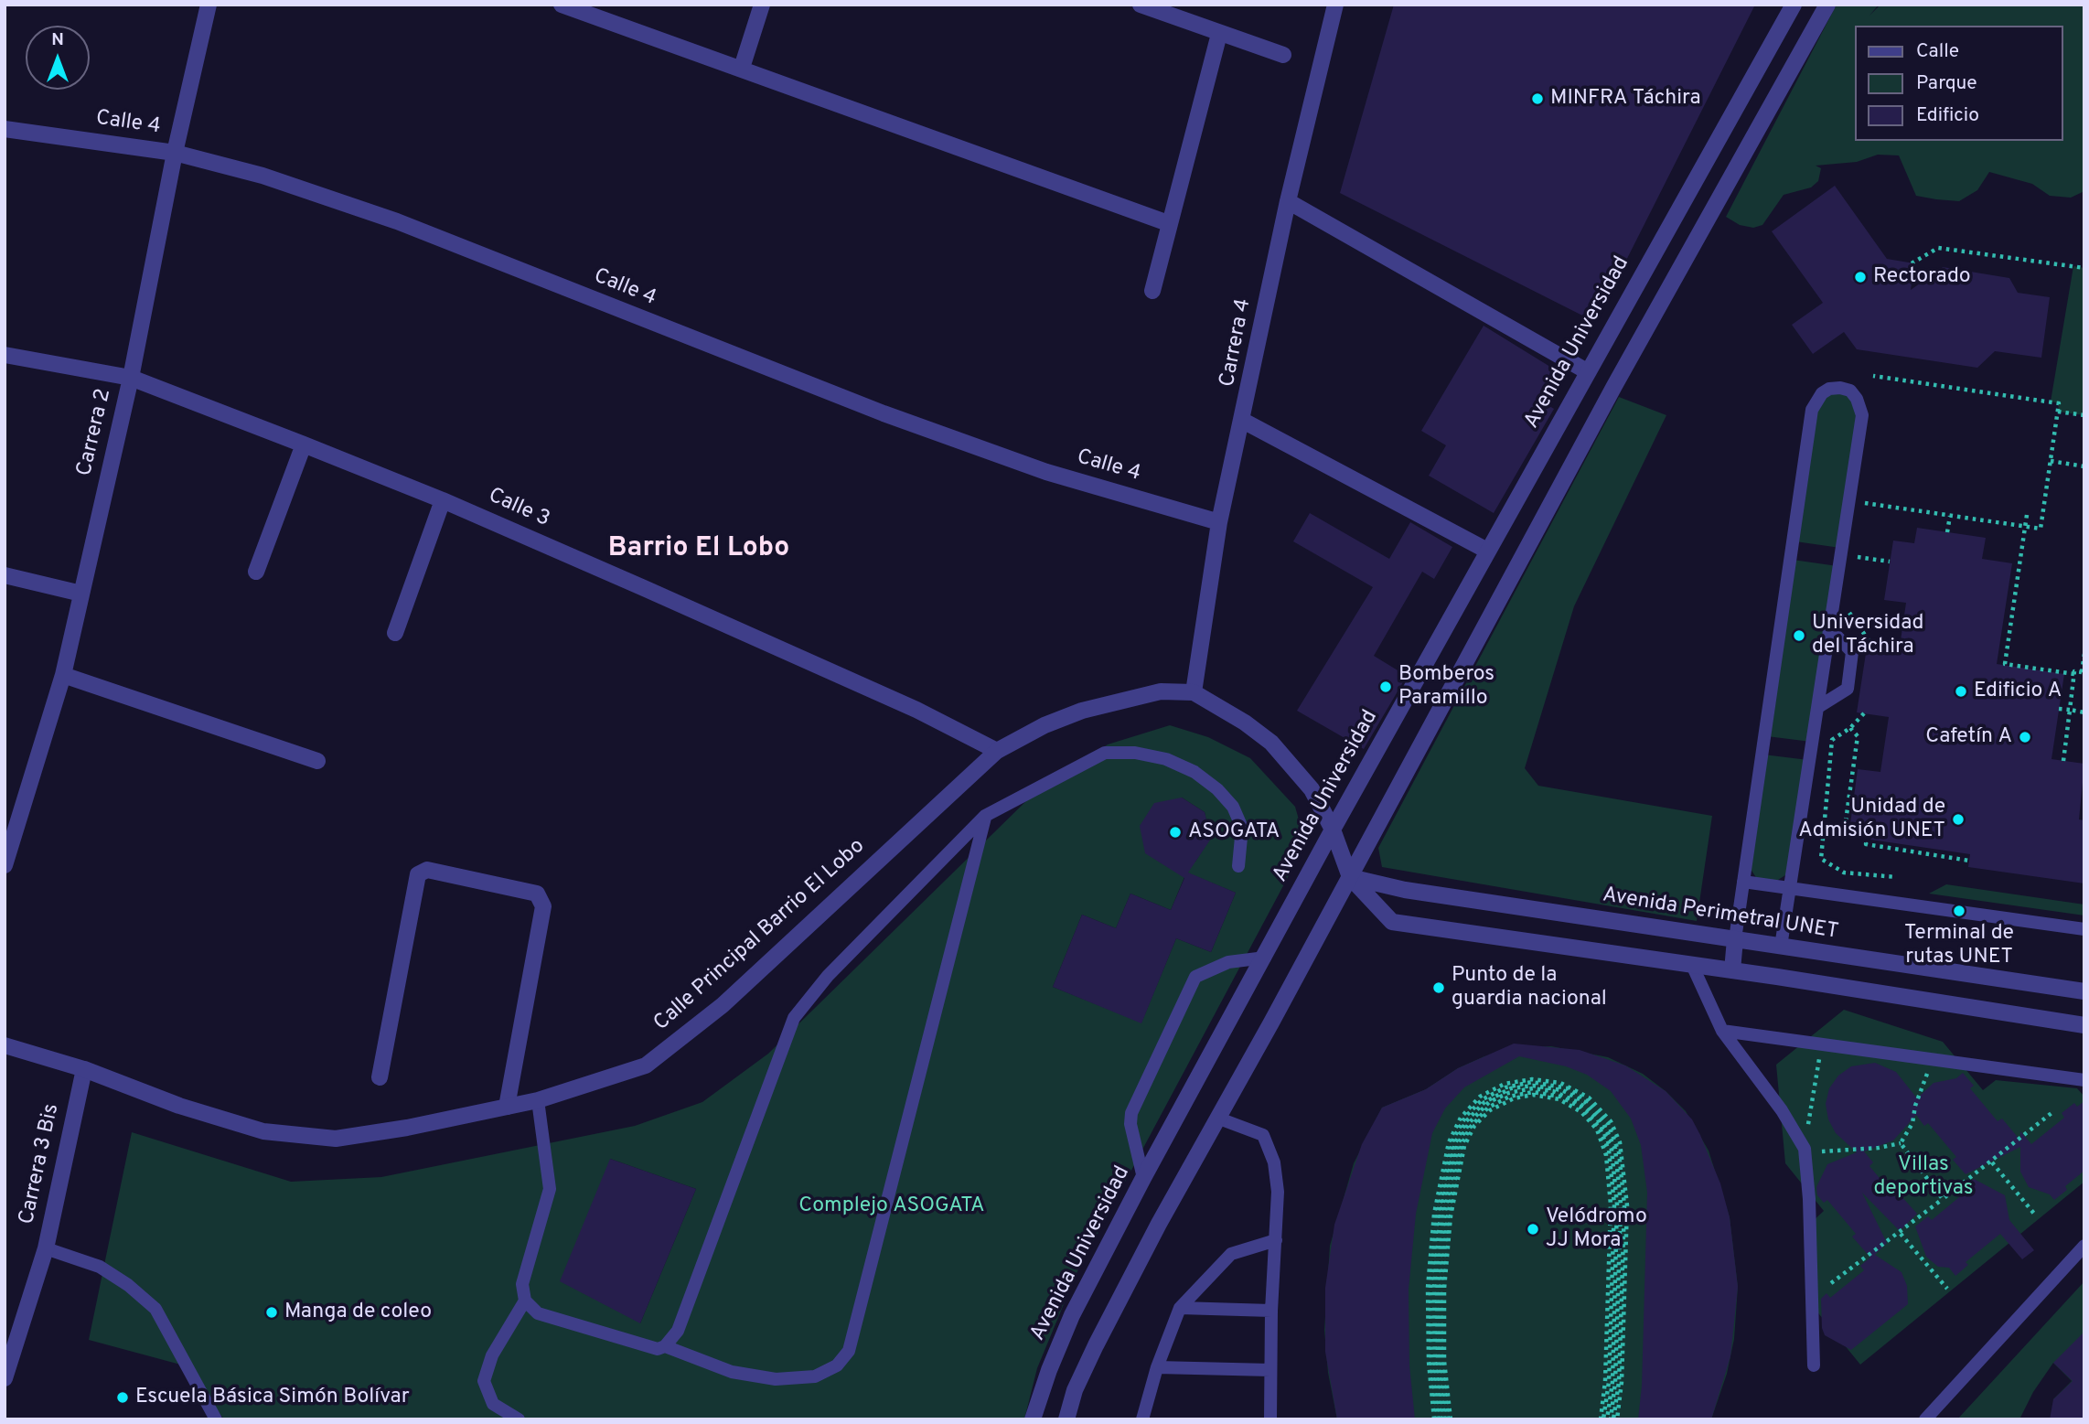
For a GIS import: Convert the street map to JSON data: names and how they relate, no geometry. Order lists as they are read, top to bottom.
{
  "streets": {
    "street": [
      "Calle 4",
      "Carrera 4",
      "Avenida Universidad",
      "Carrera 2",
      "Calle 3",
      "Avenida Perimetral UNET",
      "Calle Principal Barrio El Lobo",
      "Carrera 3 Bis"
    ]
  },
  "crossings": [
    ["Calle 4", "Carrera 4"],
    ["Calle 4", "Carrera 2"],
    ["Carrera 4", "Calle Principal Barrio El Lobo"],
    ["Avenida Universidad", "Calle Principal Barrio El Lobo"],
    ["Carrera 2", "Calle 3"],
    ["Calle 3", "Calle Principal Barrio El Lobo"],
    ["Avenida Perimetral UNET", "Calle Principal Barrio El Lobo"],
    ["Calle Principal Barrio El Lobo", "Carrera 3 Bis"]
  ],
  "districts": ["Barrio El Lobo"],
  "parks": ["Villas deportivas", "Complejo ASOGATA"],
  "places": [
    "MINFRA Táchira",
    "Rectorado",
    "Universidad del Táchira",
    "Bomberos Paramillo",
    "Edificio A",
    "Cafetín A",
    "Unidad de Admisión UNET",
    "ASOGATA",
    "Terminal de rutas UNET",
    "Punto de la guardia nacional",
    "Velódromo JJ Mora",
    "Manga de coleo",
    "Escuela Básica Simón Bolívar"
  ],
  "legend": ["Calle", "Parque", "Edificio"],
  "north": "top"
}
